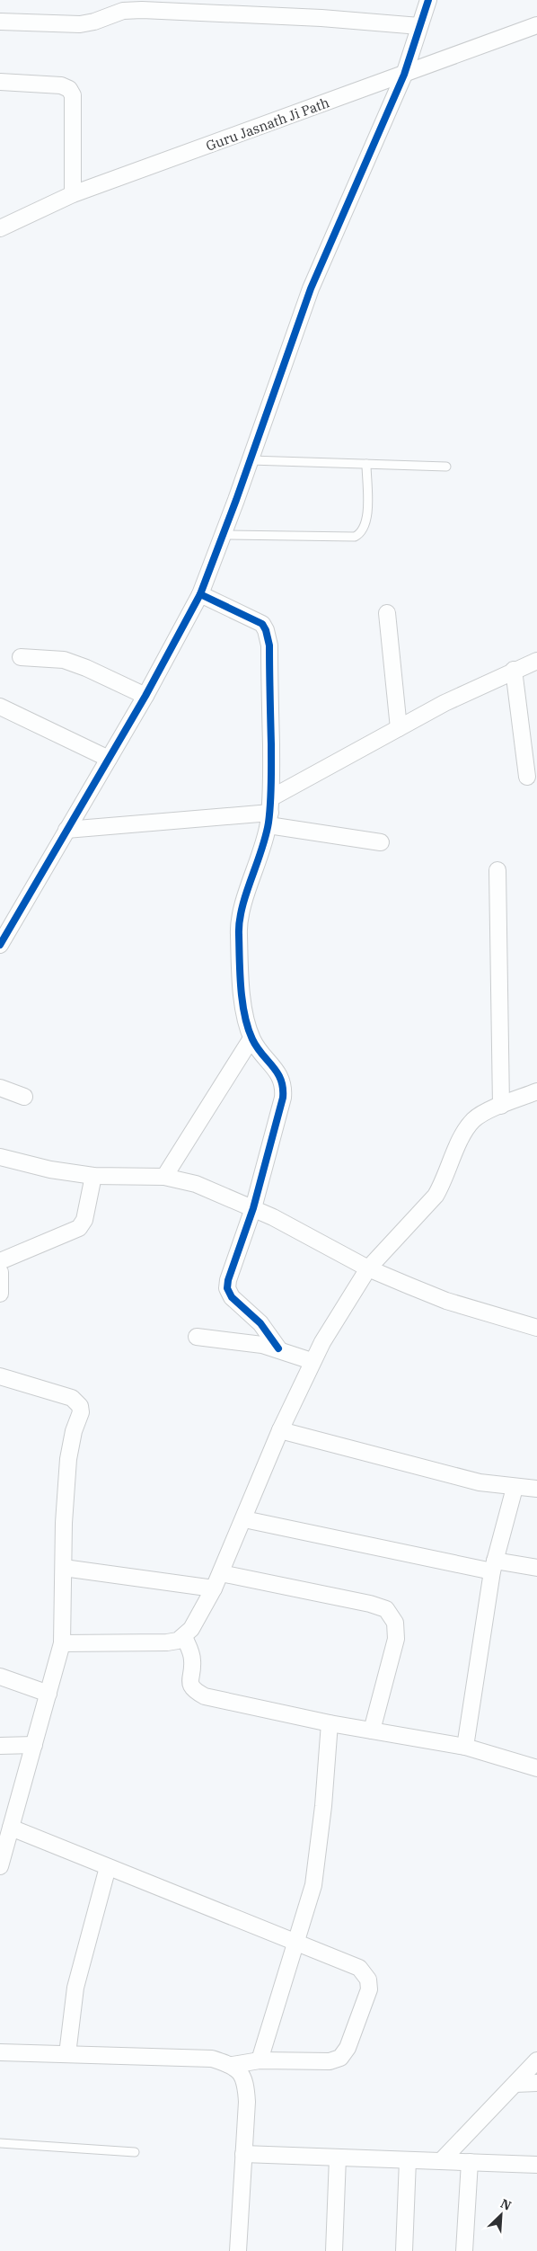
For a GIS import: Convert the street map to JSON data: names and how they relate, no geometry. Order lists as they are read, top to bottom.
{
  "streets": {
    "street": ["Guru Jasnath Ji Path"]
  },
  "north": "top right"
}
